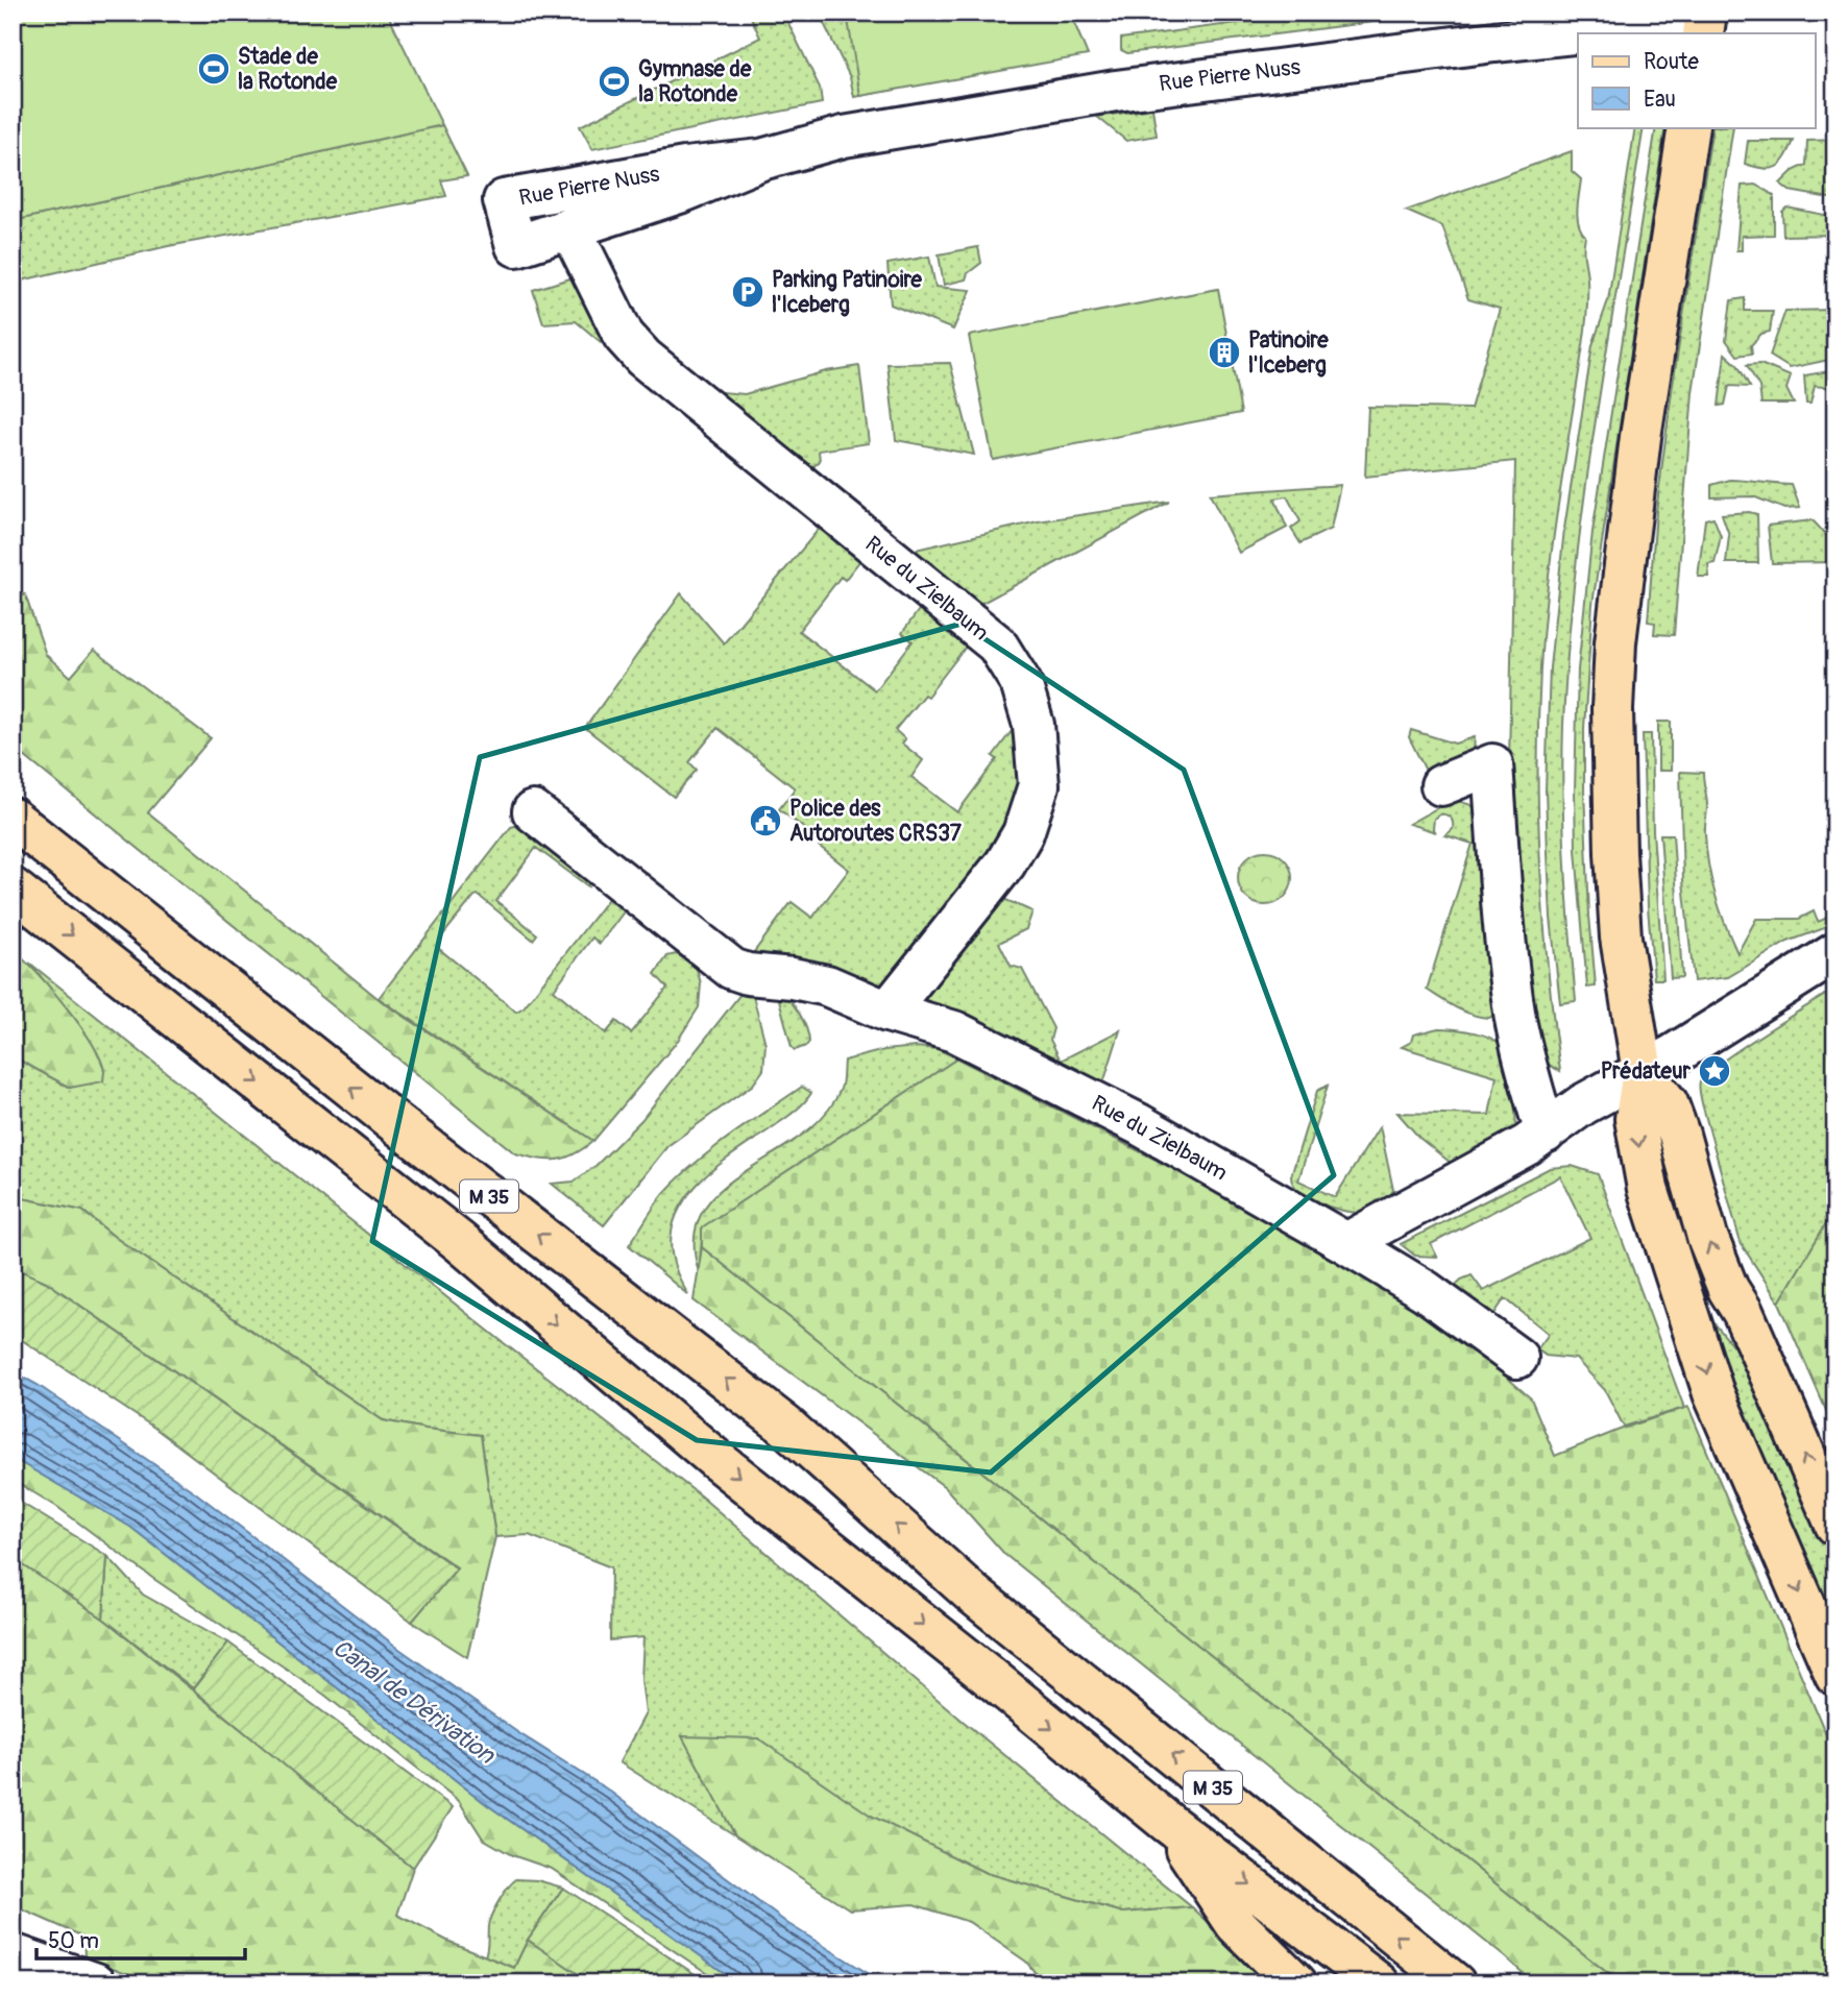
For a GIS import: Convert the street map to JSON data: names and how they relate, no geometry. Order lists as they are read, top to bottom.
{
  "streets": {
    "main road": ["M 35"],
    "street": ["Rue Pierre Nuss", "Rue du Zielbaum"]
  },
  "crossings": [
    ["Rue Pierre Nuss", "Rue du Zielbaum"]
  ],
  "water": ["Canal de Dérivation"],
  "places": {
    "sports": ["Stade de la Rotonde", "Gymnase de la Rotonde"],
    "parking": ["Parking Patinoire l'Iceberg"],
    "building": ["Patinoire l'Iceberg"],
    "public building": ["Police des Autoroutes CRS37"],
    "place": ["Prédateur"]
  },
  "legend": ["Route", "Eau"],
  "scale_bar": "50 m"
}
